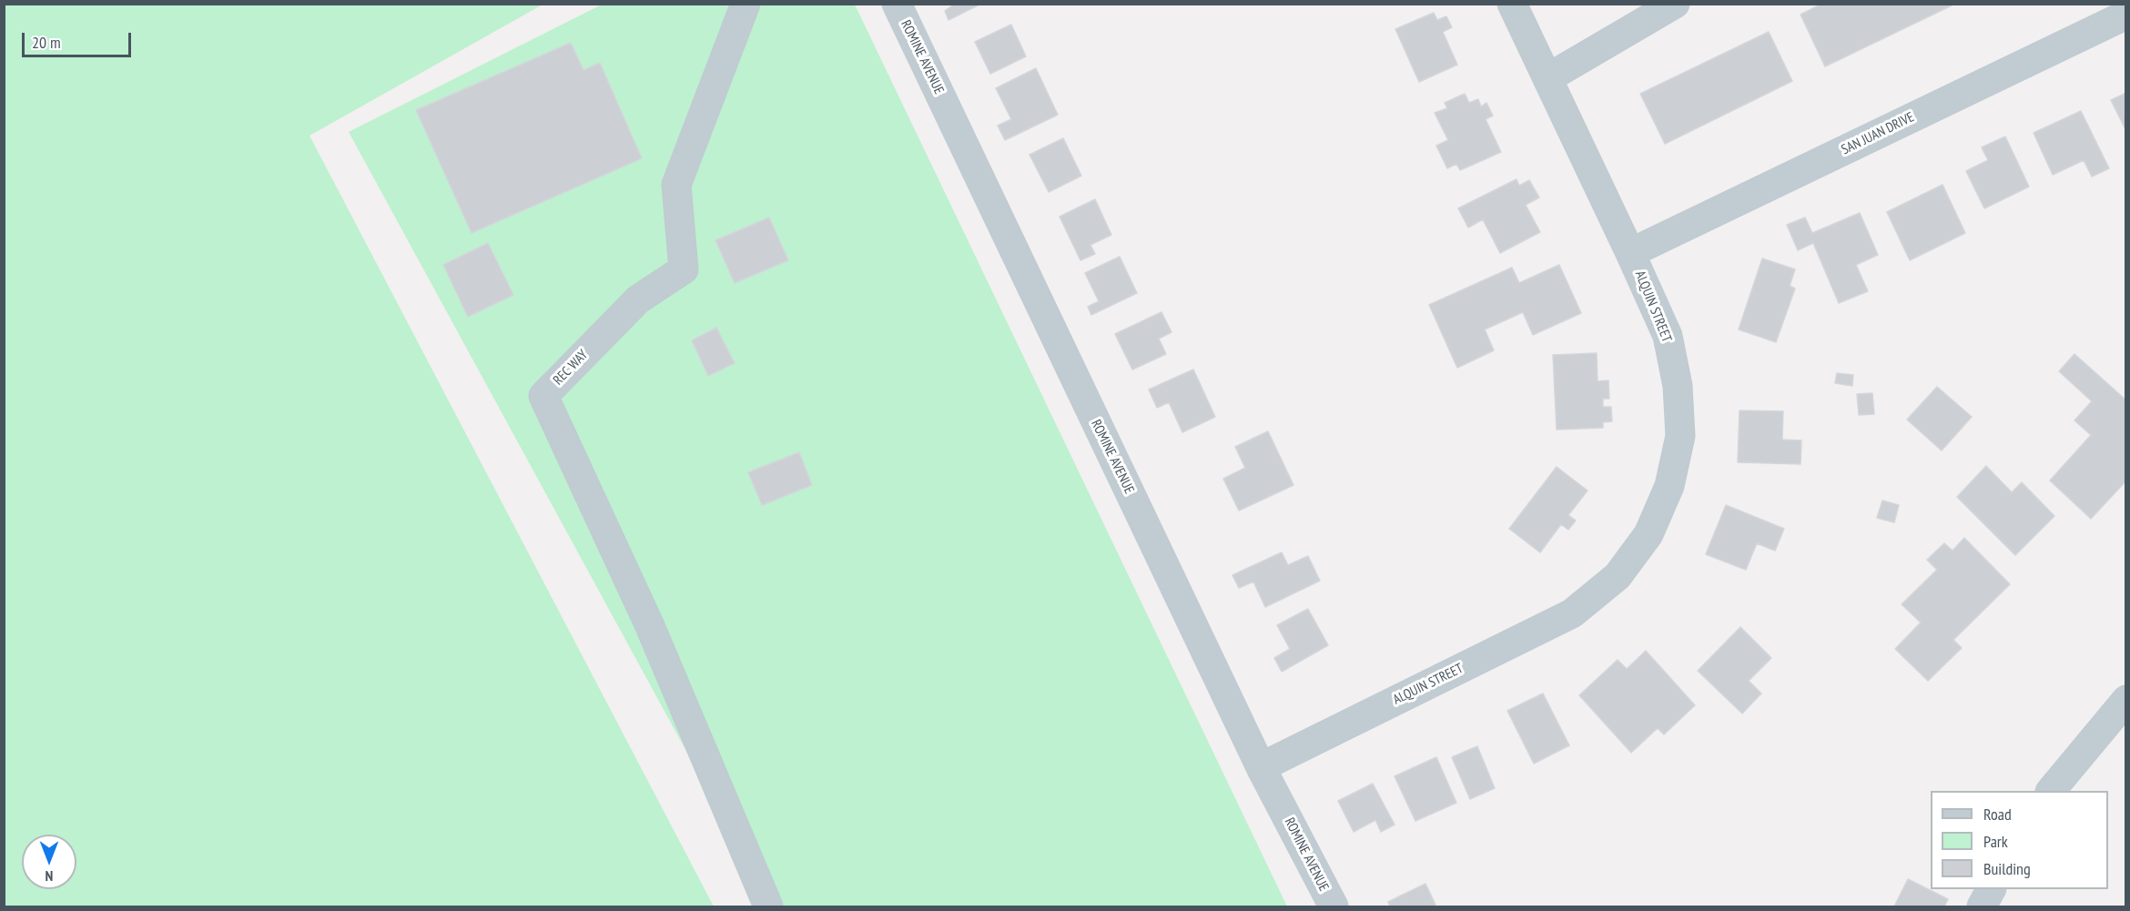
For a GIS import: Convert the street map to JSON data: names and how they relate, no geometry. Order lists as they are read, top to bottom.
{
  "streets": {
    "street": [
      "ROMINE AVENUE",
      "SAN JUAN DRIVE",
      "ALQUIN STREET",
      "REC WAY"
    ]
  },
  "crossings": [
    ["ROMINE AVENUE", "ALQUIN STREET"],
    ["SAN JUAN DRIVE", "ALQUIN STREET"]
  ],
  "legend": ["Road", "Park", "Building"],
  "scale_bar": "20 m",
  "north": "bottom"
}
